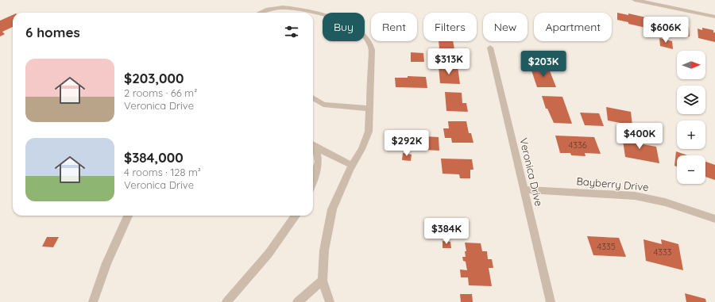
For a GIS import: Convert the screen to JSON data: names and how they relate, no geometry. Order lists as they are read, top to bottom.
{
  "streets": {
    "street": ["Veronica Drive", "Bayberry Drive"]
  },
  "crossings": [
    ["Veronica Drive", "Bayberry Drive"]
  ],
  "house_numbers": ["4336", "4335", "4333"],
  "north": "right",
  "page": {
    "chip": [
      "Buy",
      "Rent",
      "Filters",
      "New",
      "Apartment"
    ],
    "heading": "6 homes",
    "price": [
      "$606K",
      "$313K",
      "$203K",
      "$400K",
      "$292K",
      "$384K"
    ],
    "map_buttons": ["+", "−"],
    "list": [
      {
        "name": "$203,000",
        "note": "2 rooms · 66 m² · Veronica Drive"
      },
      {
        "name": "$384,000",
        "note": "4 rooms · 128 m² · Veronica Drive"
      }
    ]
  }
}
